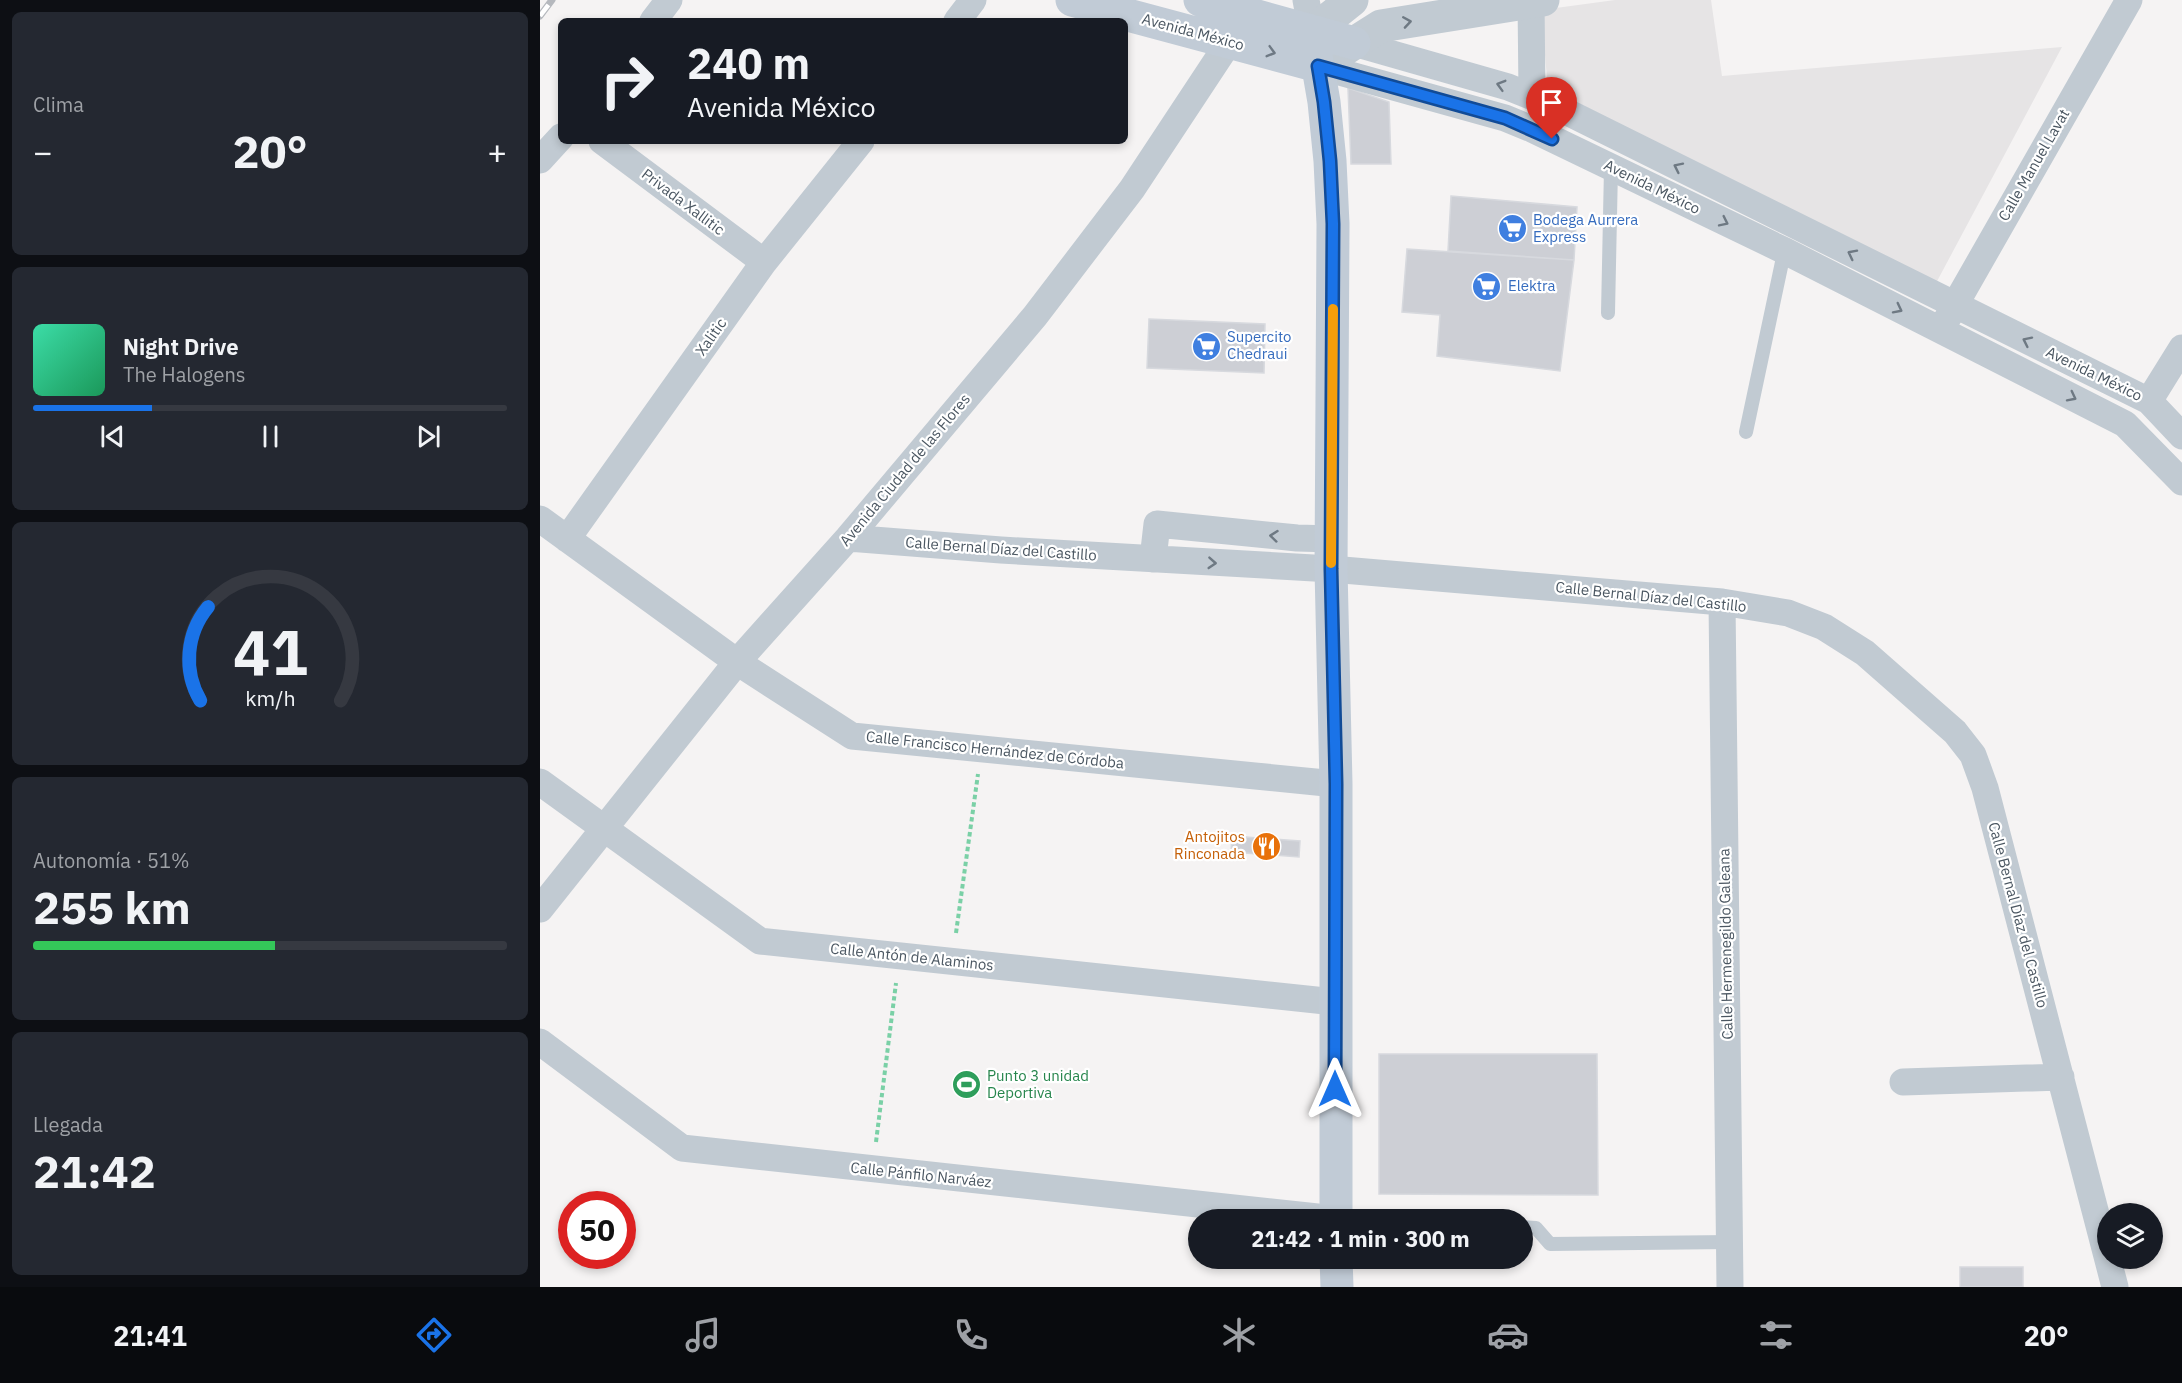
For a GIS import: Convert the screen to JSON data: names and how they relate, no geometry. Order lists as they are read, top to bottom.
{
  "streets": {
    "main road": ["Avenida México"],
    "street": [
      "Calle Manuel Lavat",
      "Privada Xallitic",
      "Xalitic",
      "Avenida Ciudad de las Flores",
      "Calle Bernal Díaz del Castillo",
      "Calle Francisco Hernández de Córdoba",
      "Calle Hermenegildo Galeana",
      "Calle Antón de Alaminos",
      "Calle Pánfilo Narváez"
    ]
  },
  "crossings": [
    ["Avenida México", "Calle Manuel Lavat"],
    ["Avenida México", "Avenida Ciudad de las Flores"],
    ["Privada Xallitic", "Xalitic"],
    ["Xalitic", "Calle Francisco Hernández de Córdoba"],
    ["Avenida Ciudad de las Flores", "Calle Bernal Díaz del Castillo"],
    ["Avenida Ciudad de las Flores", "Calle Francisco Hernández de Córdoba"],
    ["Avenida Ciudad de las Flores", "Calle Antón de Alaminos"],
    ["Calle Bernal Díaz del Castillo", "Calle Hermenegildo Galeana"]
  ],
  "places": {
    "supermarket": ["Bodega Aurrera Express", "Elektra", "Supercito Chedraui"],
    "restaurant": ["Antojitos Rinconada"],
    "sports": ["Punto 3 unidad Deportiva"]
  },
  "page": {
    "tile": [
      "Clima",
      ["Autonomía · 51%", "255 km"],
      ["Llegada", "21:42"]
    ],
    "turn": ["240 m", "Avenida México"],
    "heat": ["−", "20°", "+"],
    "song": ["Night Drive", "The Halogens"],
    "limit": "50",
    "trip": "21:42 · 1 min · 300 m",
    "tabs": ["21:41", "20°"],
    "gauge": ["41", "km/h"]
  }
}
